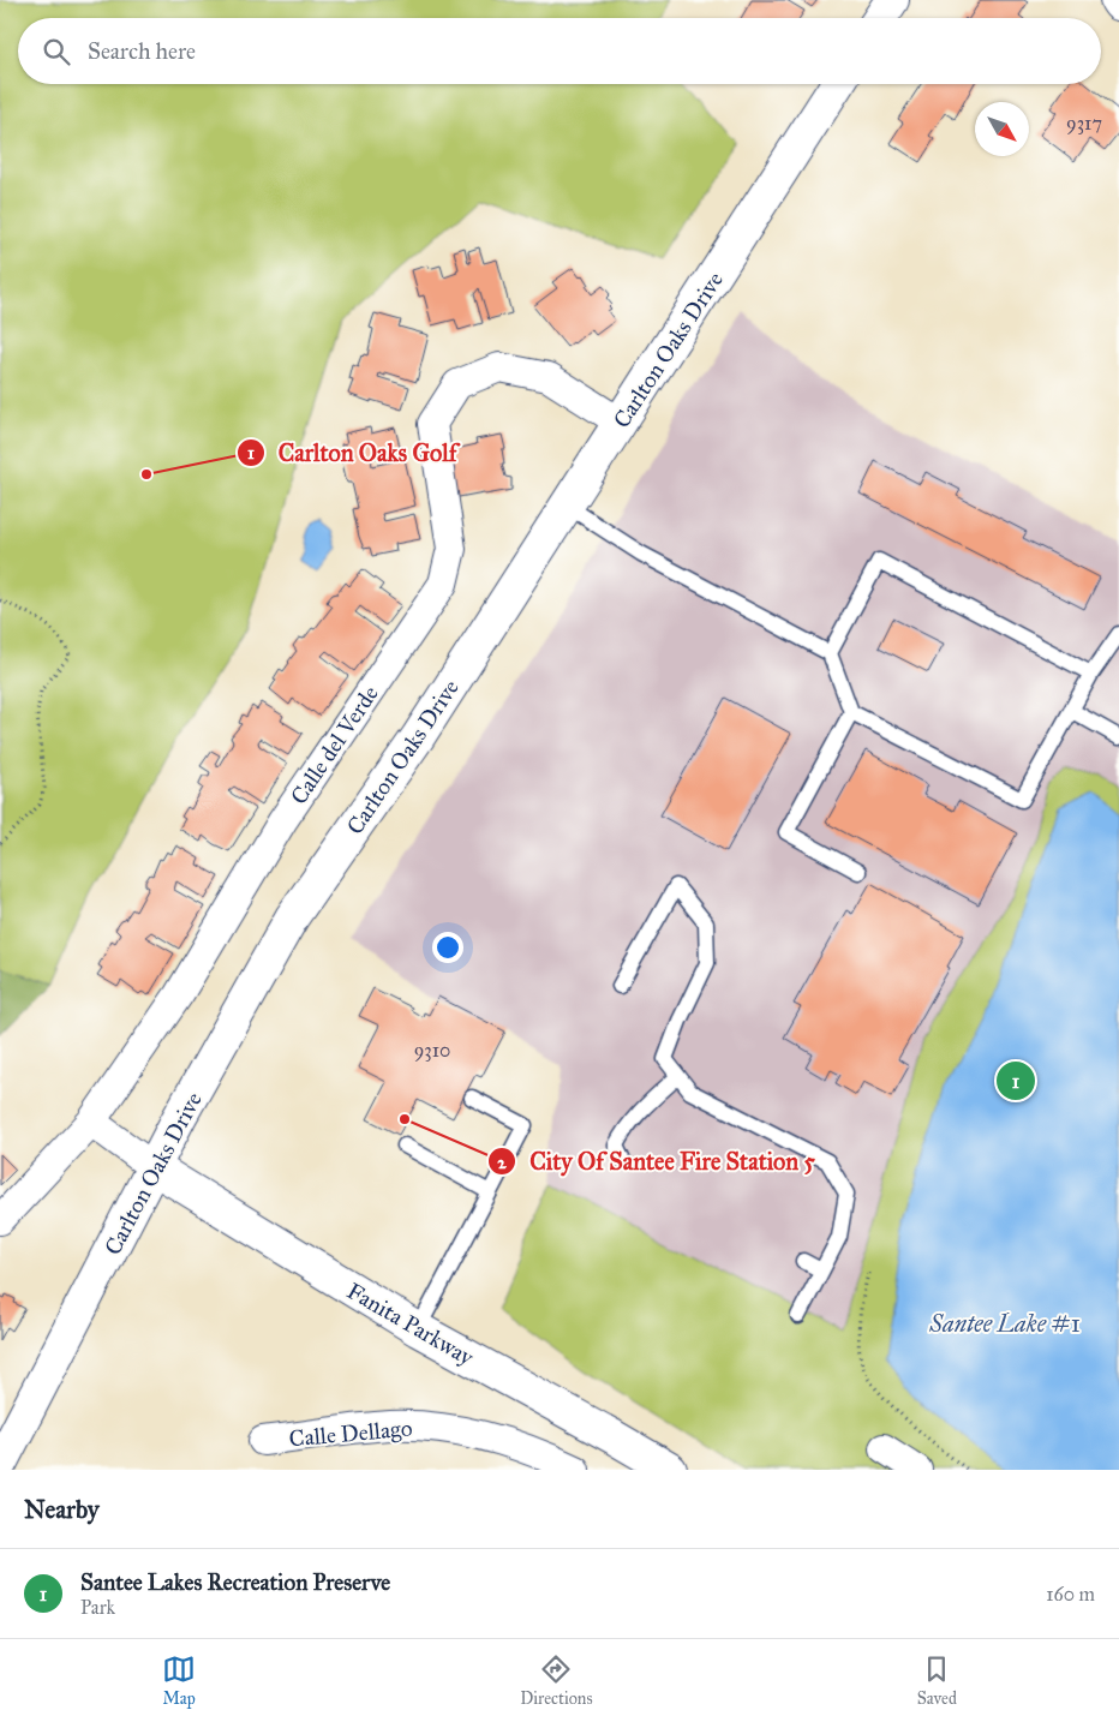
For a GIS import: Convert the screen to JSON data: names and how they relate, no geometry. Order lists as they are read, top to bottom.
{
  "streets": {
    "main road": ["Carlton Oaks Drive", "Fanita Parkway"],
    "street": ["Calle del Verde", "Calle Dellago"]
  },
  "crossings": [
    ["Carlton Oaks Drive", "Calle del Verde"],
    ["Carlton Oaks Drive", "Fanita Parkway"]
  ],
  "water": ["Santee Lake #1"],
  "places": ["Carlton Oaks Golf", "City Of Santee Fire Station 5"],
  "house_numbers": ["9317", "9310"],
  "north": "bottom right",
  "page": {
    "search": "Search here",
    "pins": "1",
    "heading": "Nearby",
    "list": [
      {
        "mark": "1",
        "name": "Santee Lakes Recreation Preserve",
        "note": "Park",
        "value": "160 m"
      }
    ],
    "nav": ["Map", "Directions", "Saved"]
  }
}
